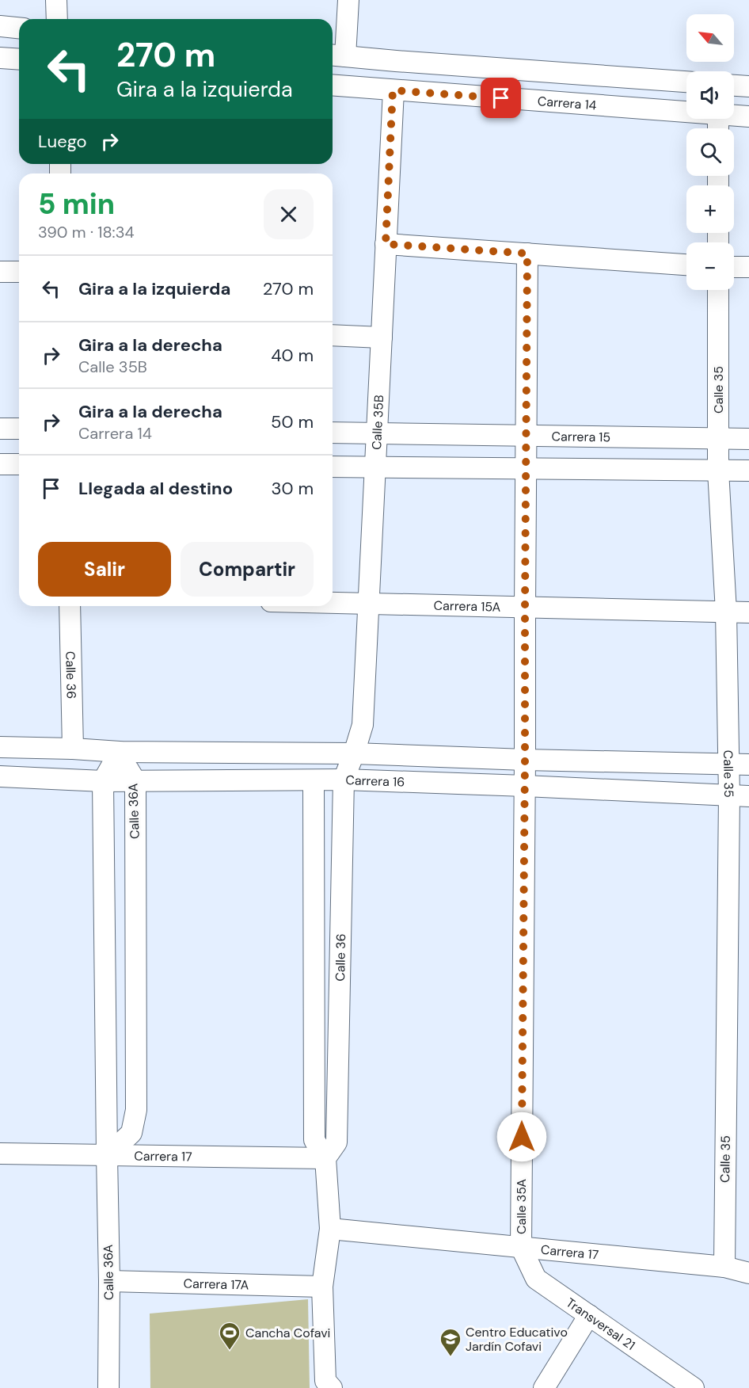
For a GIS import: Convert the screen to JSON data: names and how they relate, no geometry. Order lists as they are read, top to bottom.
{
  "streets": {
    "street": [
      "Carrera 14",
      "Calle 35",
      "Calle 35B",
      "Carrera 15",
      "Carrera 15A",
      "Calle 36",
      "Carrera 16",
      "Calle 36A",
      "Carrera 17",
      "Calle 35A",
      "Carrera 17A",
      "Transversal 21"
    ]
  },
  "crossings": [
    ["Carrera 14", "Calle 35B"],
    ["Calle 35", "Carrera 15"],
    ["Calle 35", "Carrera 15A"],
    ["Calle 35", "Carrera 16"],
    ["Calle 35", "Carrera 17"],
    ["Calle 35B", "Carrera 15"],
    ["Calle 35B", "Carrera 15A"],
    ["Calle 35B", "Calle 36"],
    ["Calle 35B", "Carrera 16"],
    ["Carrera 15", "Calle 35A"],
    ["Carrera 15A", "Calle 35A"],
    ["Calle 36", "Carrera 16"],
    ["Calle 36", "Carrera 17"],
    ["Calle 36", "Carrera 17A"],
    ["Carrera 16", "Calle 36A"],
    ["Carrera 16", "Calle 35A"],
    ["Calle 36A", "Carrera 17"],
    ["Calle 36A", "Carrera 17A"],
    ["Carrera 17", "Calle 35A"],
    ["Carrera 17", "Transversal 21"],
    ["Calle 35A", "Transversal 21"]
  ],
  "places": {
    "sports": ["Cancha Cofavi"],
    "school or university": ["Centro Educativo Jardín Cofavi"]
  },
  "north": "top left",
  "page": {
    "map_buttons": ["+", "−"],
    "turn": ["270 m", "Gira a la izquierda"],
    "then": "Luego",
    "heading": ["5 min", "390 m · 18:34"],
    "list": [
      {
        "name": "Gira a la izquierda",
        "value": "270 m"
      },
      {
        "name": "Gira a la derecha",
        "note": "Calle 35B",
        "value": "40 m"
      },
      {
        "name": "Gira a la derecha",
        "note": "Carrera 14",
        "value": "50 m"
      },
      {
        "name": "Llegada al destino",
        "value": "30 m"
      }
    ],
    "buttons": ["Salir", "Compartir"]
  }
}
